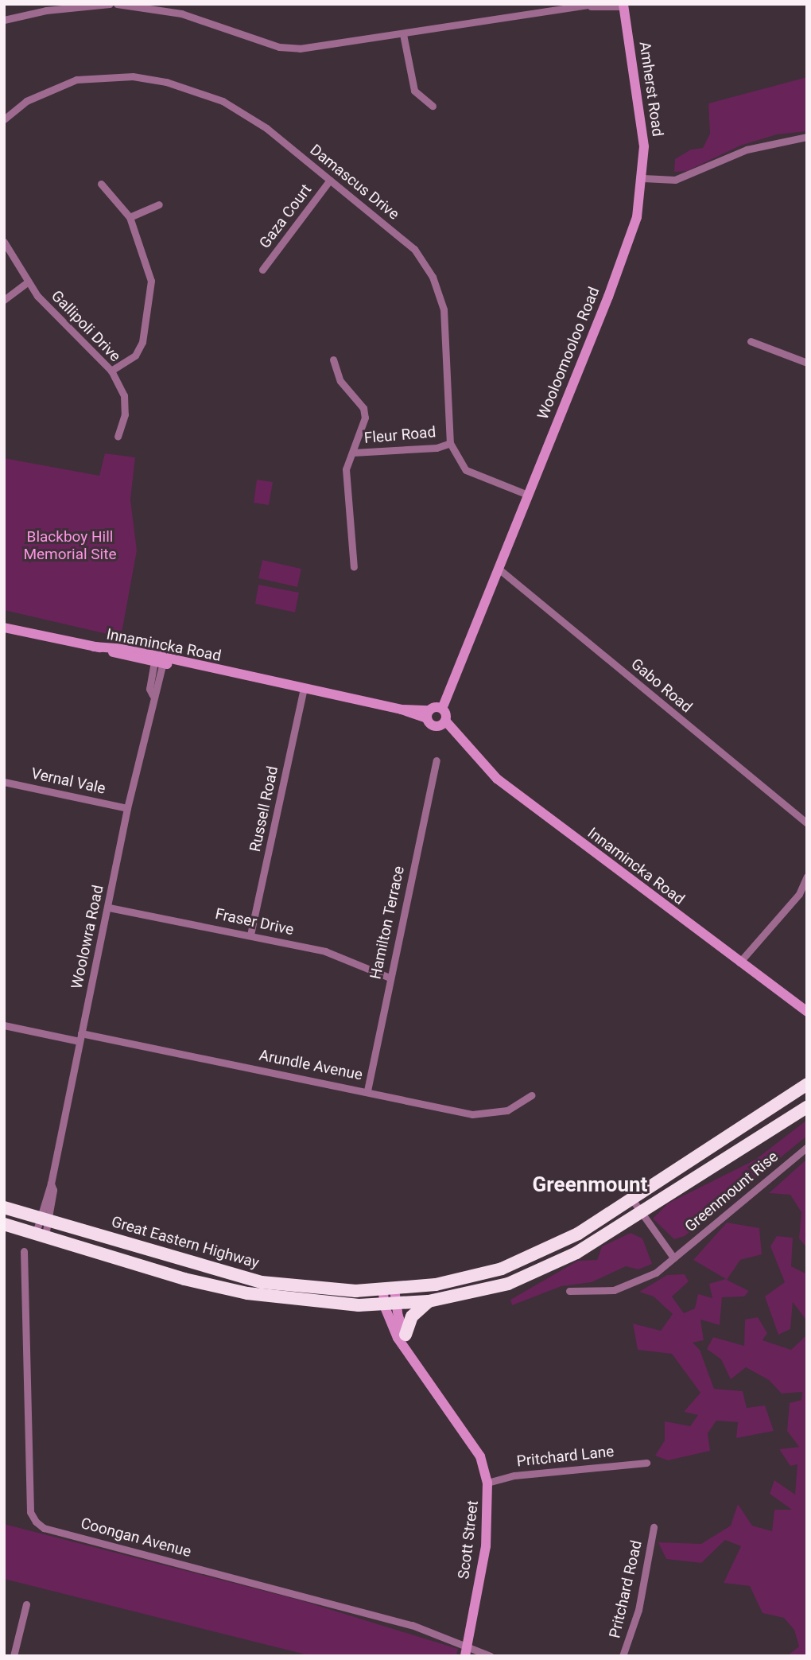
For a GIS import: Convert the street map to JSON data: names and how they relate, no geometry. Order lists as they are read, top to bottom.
{
  "streets": {
    "highway": ["Great Eastern Highway"],
    "main road": [
      "Amherst Road",
      "Wooloomooloo Road",
      "Innamincka Road",
      "Scott Street"
    ],
    "street": [
      "Damascus Drive",
      "Gaza Court",
      "Gallipoli Drive",
      "Fleur Road",
      "Gabo Road",
      "Vernal Vale",
      "Russell Road",
      "Fraser Drive",
      "Hamilton Terrace",
      "Woolowra Road",
      "Arundle Avenue",
      "Greenmount Rise",
      "Pritchard Lane",
      "Coongan Avenue",
      "Pritchard Road"
    ]
  },
  "crossings": [
    ["Amherst Road", "Wooloomooloo Road"],
    ["Damascus Drive", "Gaza Court"],
    ["Damascus Drive", "Wooloomooloo Road"],
    ["Damascus Drive", "Fleur Road"],
    ["Wooloomooloo Road", "Innamincka Road"],
    ["Wooloomooloo Road", "Gabo Road"],
    ["Innamincka Road", "Russell Road"],
    ["Innamincka Road", "Woolowra Road"],
    ["Vernal Vale", "Woolowra Road"],
    ["Russell Road", "Fraser Drive"],
    ["Fraser Drive", "Hamilton Terrace"],
    ["Fraser Drive", "Woolowra Road"],
    ["Hamilton Terrace", "Arundle Avenue"],
    ["Woolowra Road", "Arundle Avenue"],
    ["Woolowra Road", "Great Eastern Highway"],
    ["Great Eastern Highway", "Scott Street"],
    ["Pritchard Lane", "Scott Street"],
    ["Coongan Avenue", "Scott Street"]
  ],
  "districts": ["Greenmount"],
  "parks": ["Blackboy Hill Memorial Site"]
}
